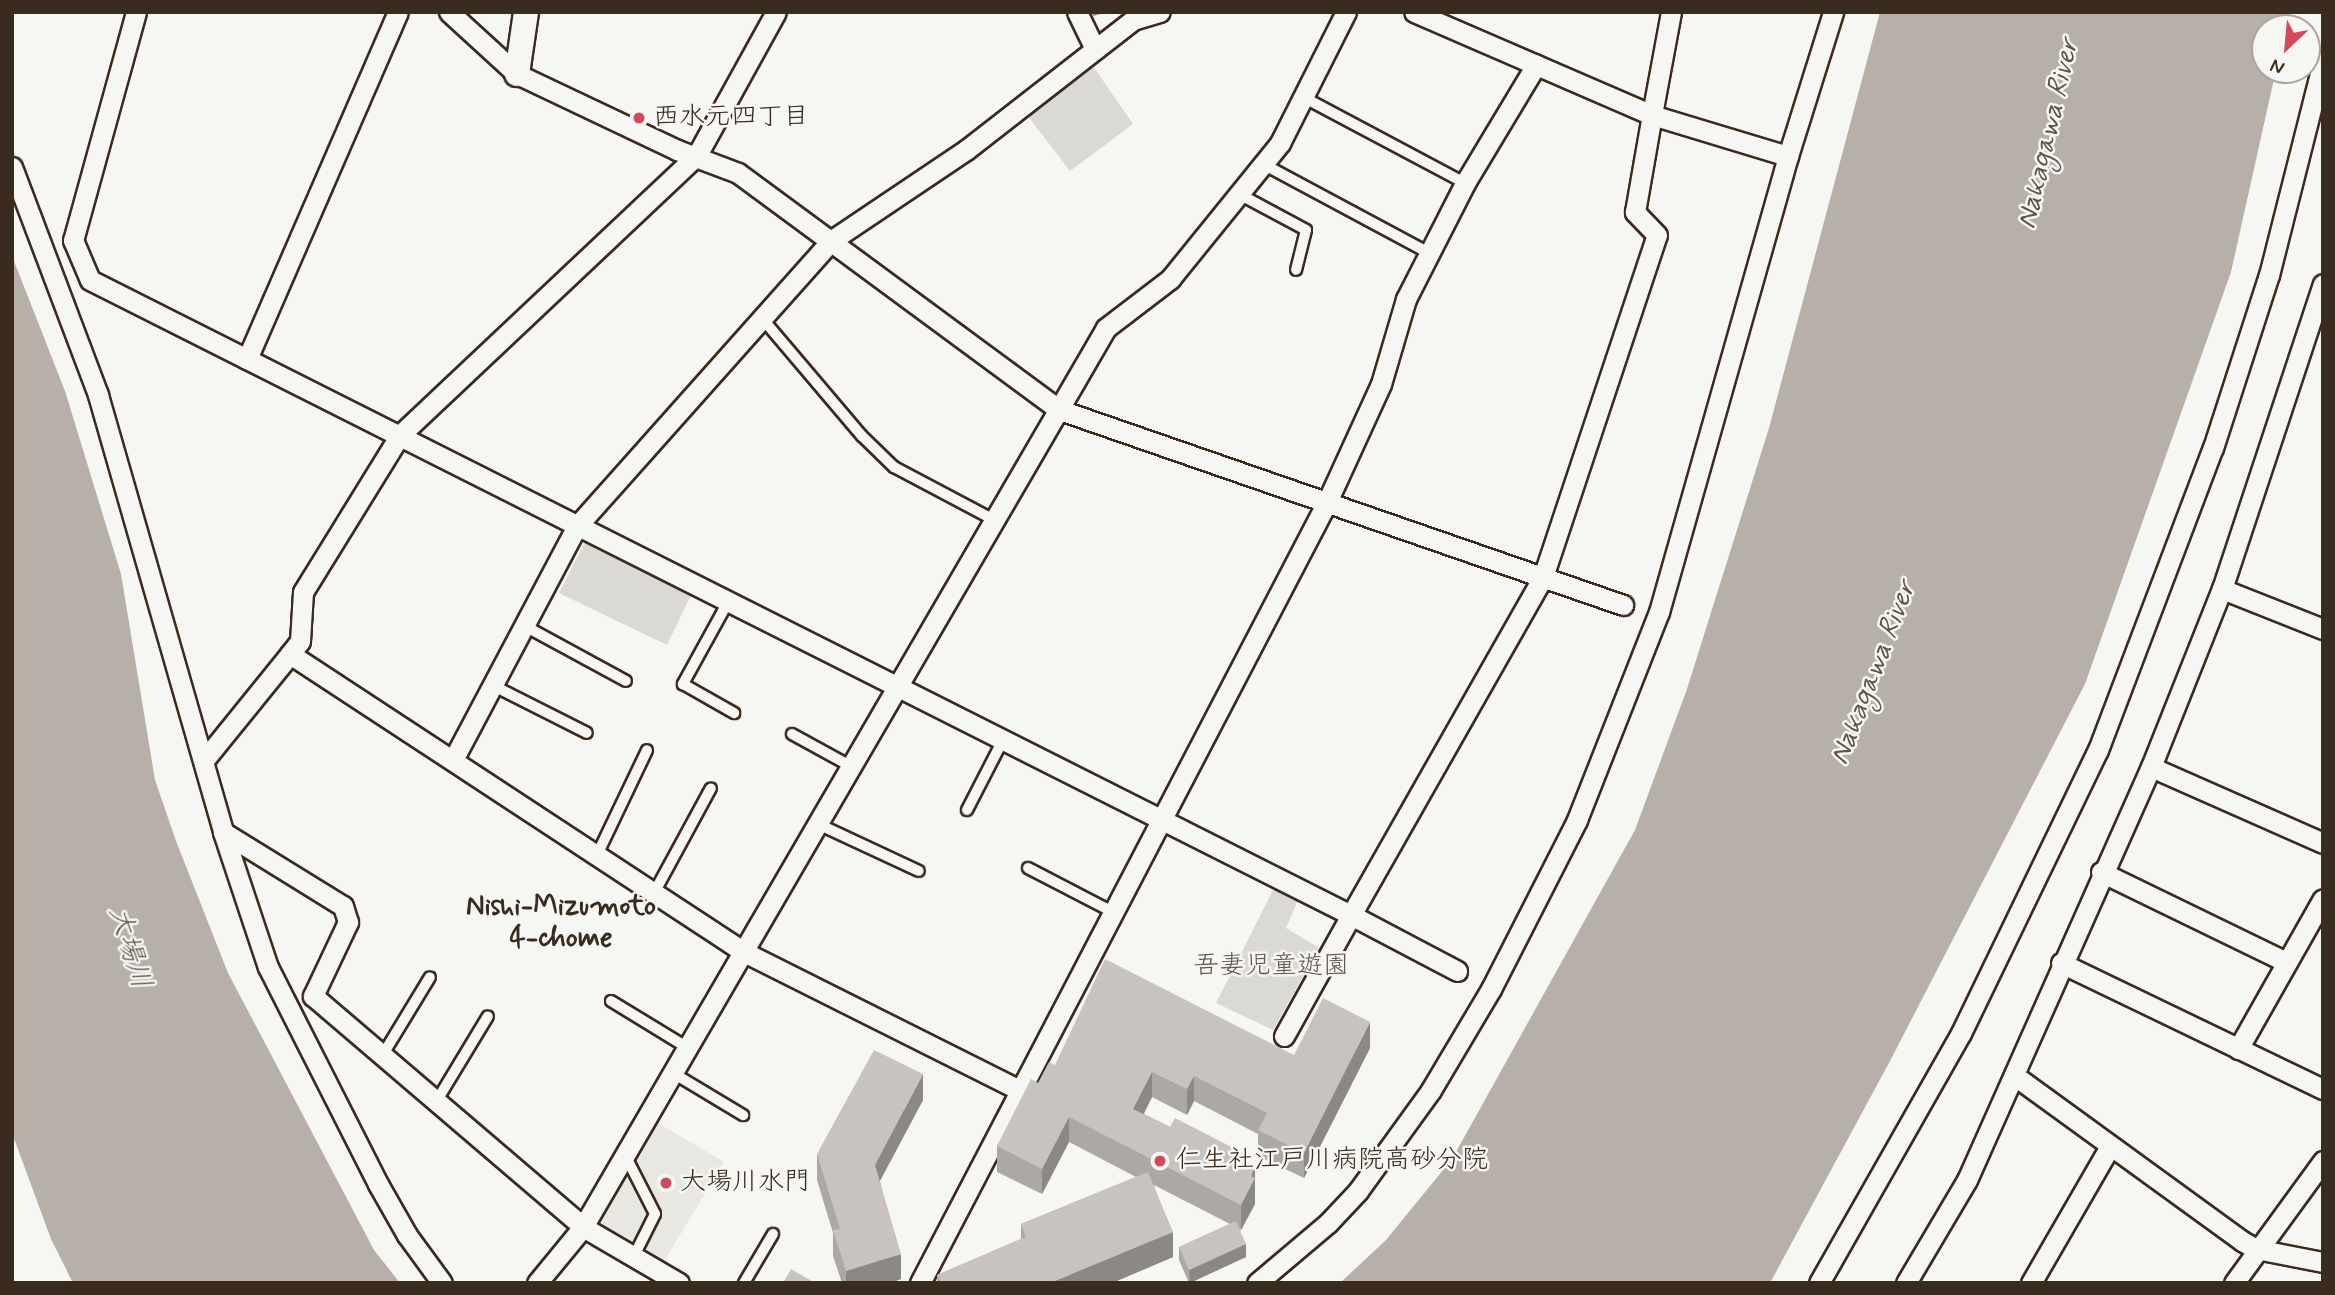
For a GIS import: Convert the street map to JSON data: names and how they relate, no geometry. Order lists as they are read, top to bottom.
{
  "districts": ["Nishi-Mizumoto 4-chome"],
  "water": ["Nakagawa River", "大場川"],
  "parks": ["吾妻児童遊園"],
  "places": ["西水元四丁目", "仁生社江戸川病院高砂分院", "大場川水門"],
  "north": "bottom left"
}
